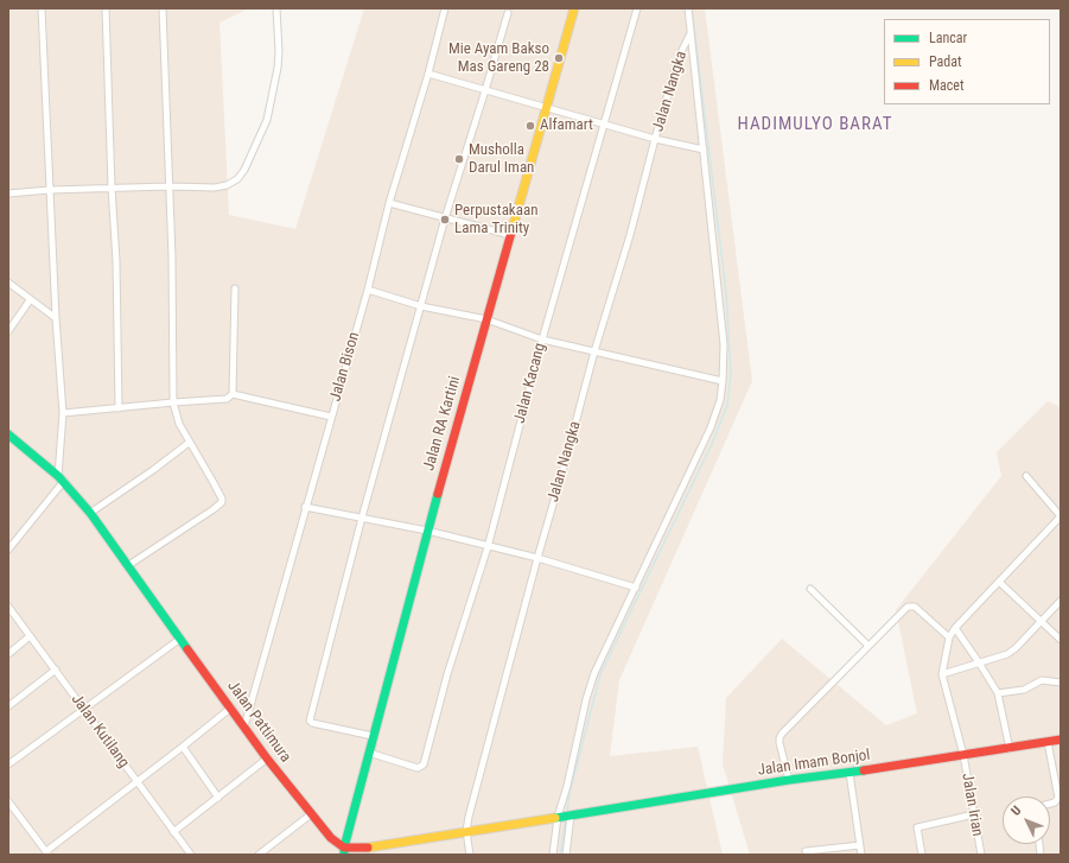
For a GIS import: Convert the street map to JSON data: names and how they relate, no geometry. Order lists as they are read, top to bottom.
{
  "streets": {
    "main road": ["Jalan RA Kartini", "Jalan Pattimura", "Jalan Imam Bonjol"],
    "street": [
      "Jalan Nangka",
      "Jalan Bison",
      "Jalan Kacang",
      "Jalan Kutilang",
      "Jalan Irian"
    ]
  },
  "crossings": [
    ["Jalan Bison", "Jalan Pattimura"],
    ["Jalan Kacang", "Jalan RA Kartini"],
    ["Jalan RA Kartini", "Jalan Pattimura"],
    ["Jalan Imam Bonjol", "Jalan Irian"]
  ],
  "districts": ["HADIMULYO BARAT"],
  "places": [
    "Mie Ayam Bakso Mas Gareng 28",
    "Alfamart",
    "Musholla Darul Iman",
    "Perpustakaan Lama Trinity"
  ],
  "legend": ["Lancar", "Padat", "Macet"],
  "north": "top left"
}
